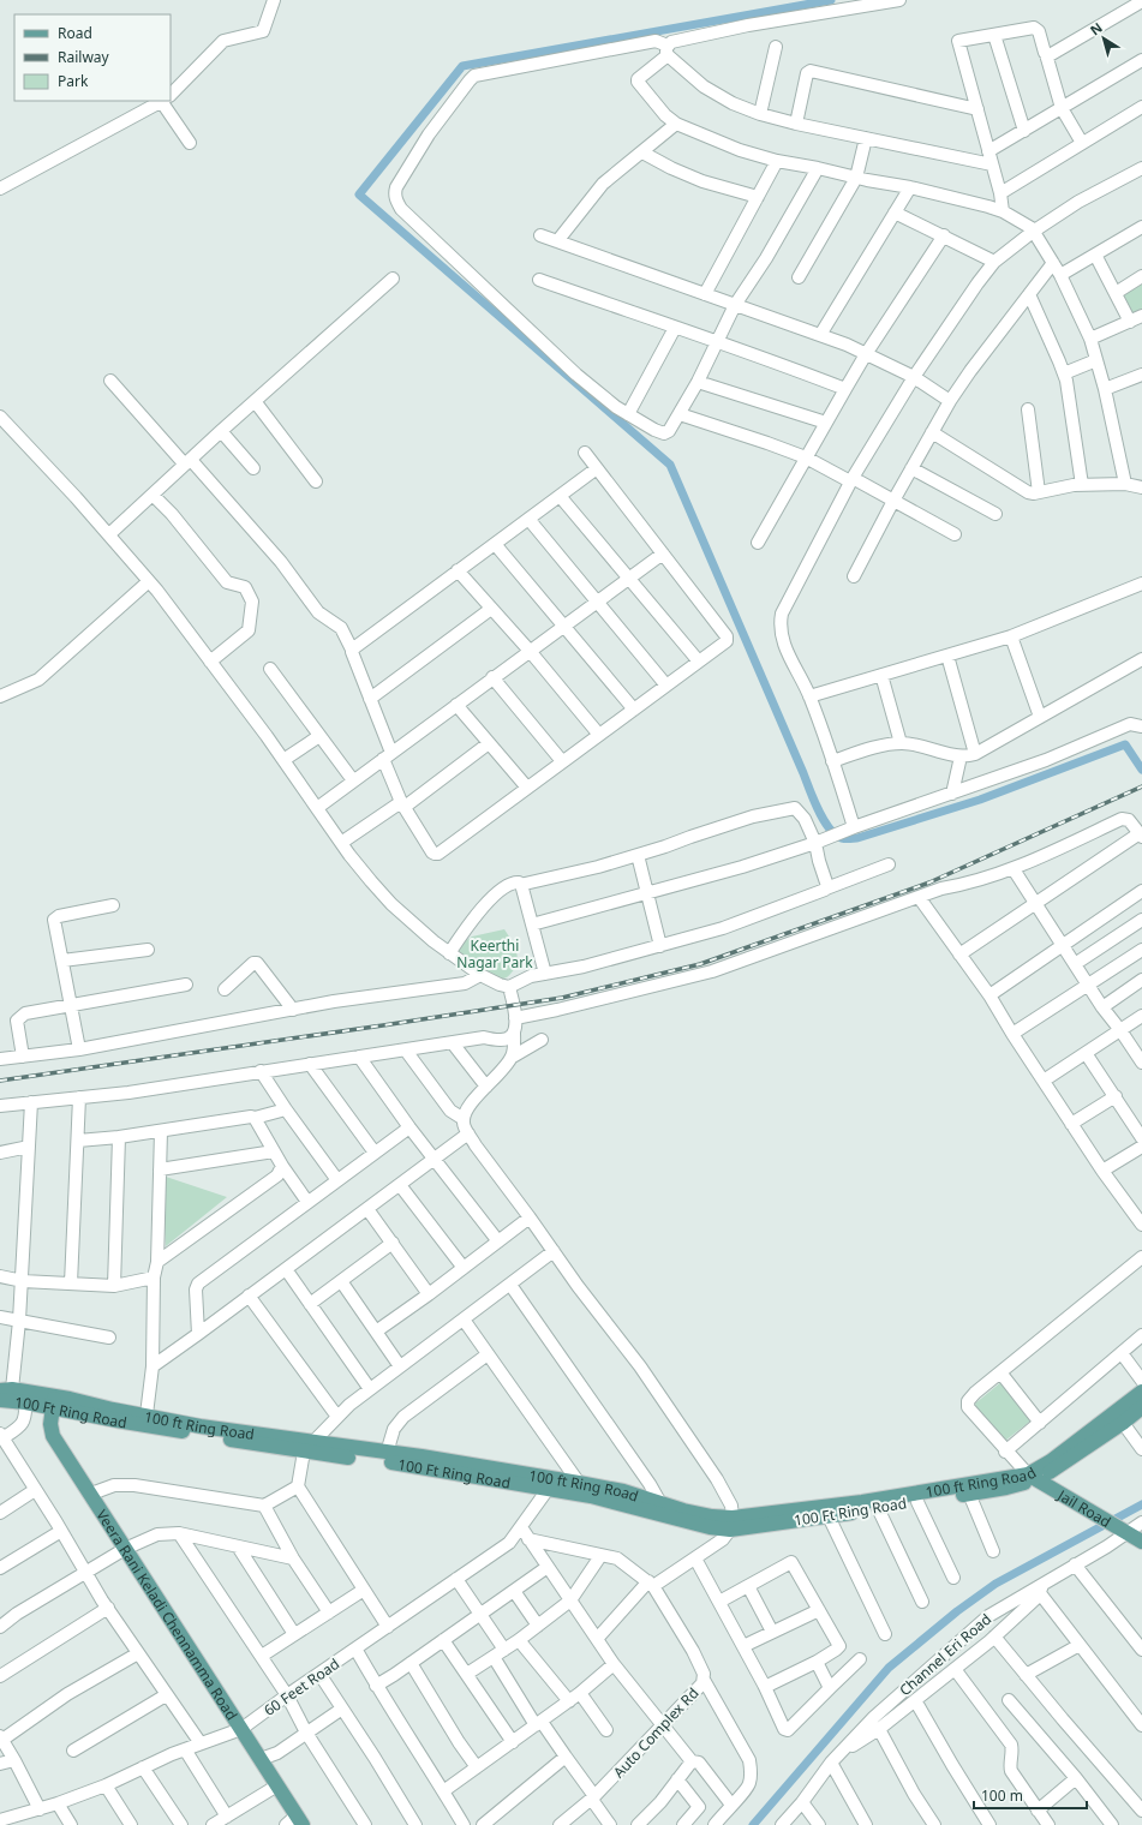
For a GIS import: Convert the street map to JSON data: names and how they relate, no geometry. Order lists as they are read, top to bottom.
{
  "streets": {
    "main road": [
      "100 Ft Ring Road",
      "100 ft Ring Road",
      "Jail Road",
      "Veera Rani Keladi Chennamma Road"
    ],
    "street": ["Channel Eri Road", "60 Feet Road", "Auto Complex Rd"]
  },
  "crossings": [
    ["100 Ft Ring Road", "100 ft Ring Road"],
    ["100 Ft Ring Road", "Jail Road"],
    ["100 Ft Ring Road", "Veera Rani Keladi Chennamma Road"],
    ["100 Ft Ring Road", "60 Feet Road"],
    ["100 ft Ring Road", "Jail Road"],
    ["100 ft Ring Road", "Veera Rani Keladi Chennamma Road"],
    ["100 ft Ring Road", "60 Feet Road"],
    ["Jail Road", "Channel Eri Road"],
    ["Veera Rani Keladi Chennamma Road", "60 Feet Road"]
  ],
  "parks": ["Keerthi Nagar Park"],
  "legend": ["Road", "Railway", "Park"],
  "scale_bar": "100 m",
  "north": "top left"
}
